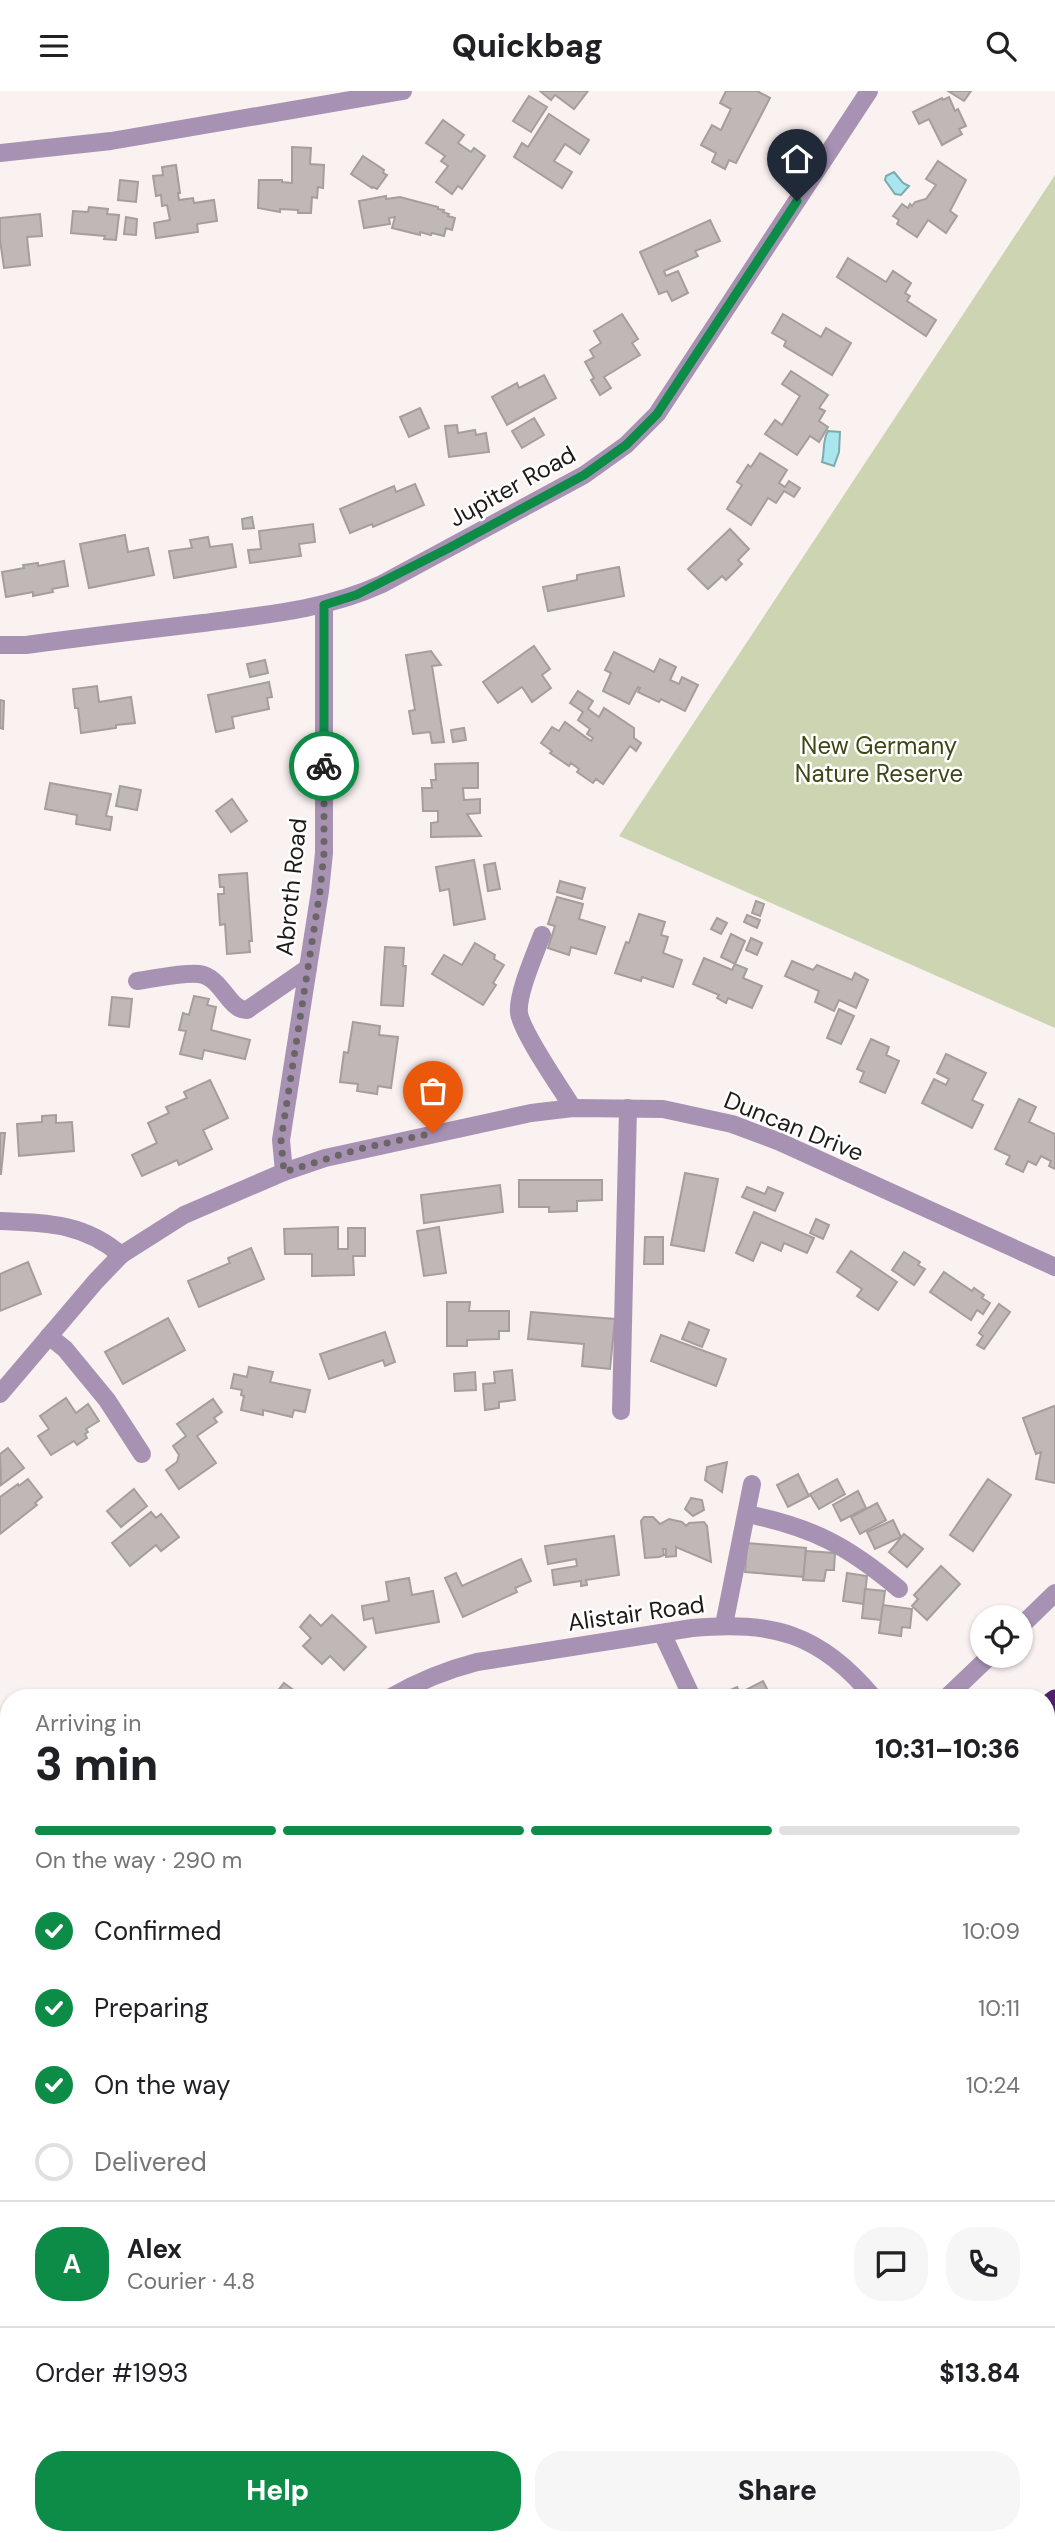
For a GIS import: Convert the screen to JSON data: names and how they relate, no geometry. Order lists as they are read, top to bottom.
{
  "streets": {
    "street": [
      "Jupiter Road",
      "Abroth Road",
      "Duncan Drive",
      "Alistair Road"
    ]
  },
  "crossings": [
    ["Jupiter Road", "Abroth Road"],
    ["Abroth Road", "Duncan Drive"]
  ],
  "parks": ["New Germany Nature Reserve"],
  "page": {
    "header": "Quickbag",
    "heading": ["3 min", "Arriving in", "10:31–10:36"],
    "panel": [
      "Alex",
      "Courier · 4.8",
      "Order #1993",
      "$13.84"
    ],
    "bar": "On the way · 290 m",
    "list": [
      ["Confirmed", "10:09"],
      ["Preparing", "10:11"],
      ["On the way", "10:24"],
      "Delivered"
    ],
    "round": "A",
    "buttons": ["Help", "Share"]
  }
}
